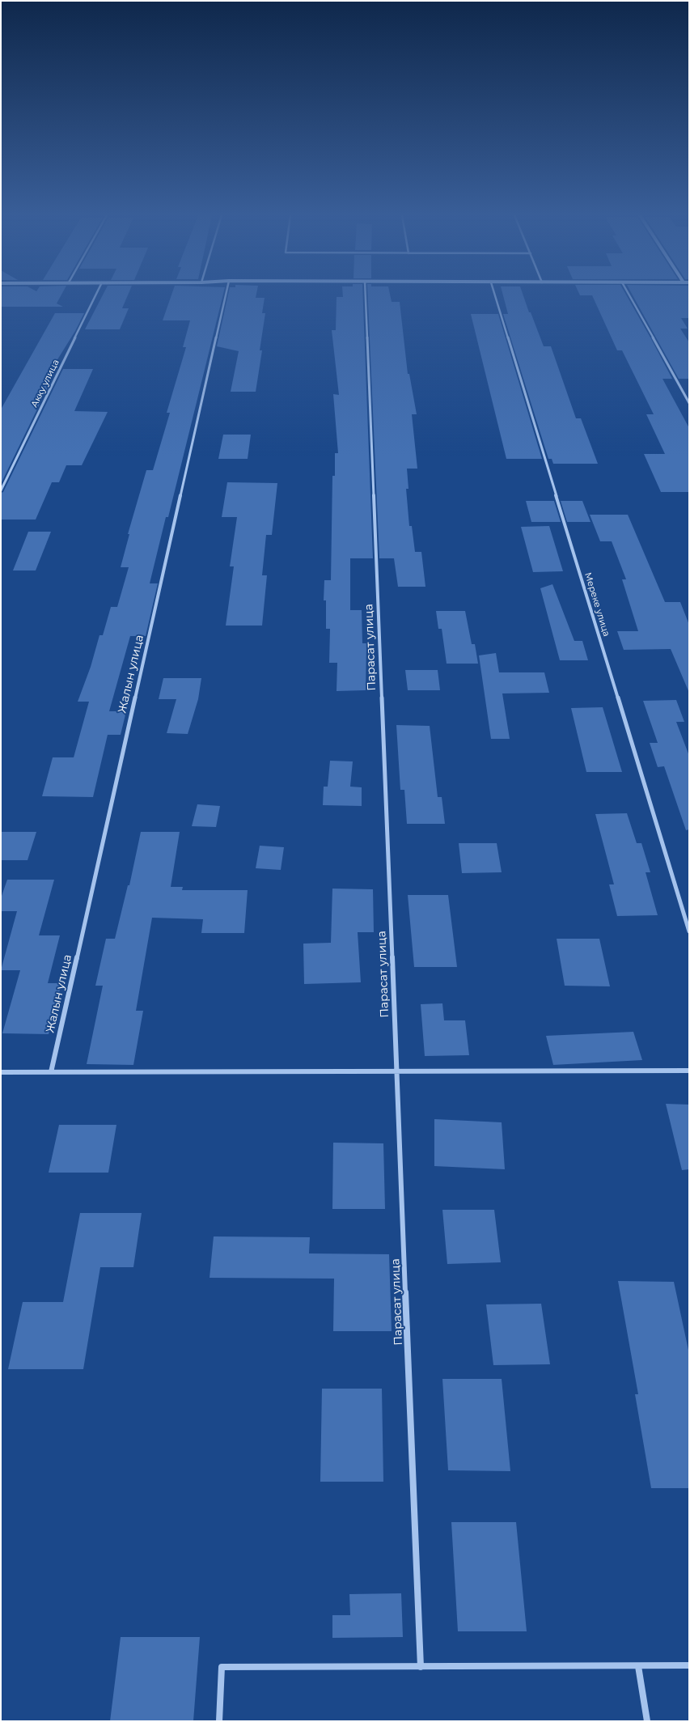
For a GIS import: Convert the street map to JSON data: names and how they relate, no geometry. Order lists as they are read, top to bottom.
{
  "streets": {
    "street": [
      "Акку улица",
      "Мереке улица",
      "Парасат улица",
      "Жалын улица"
    ]
  }
}
